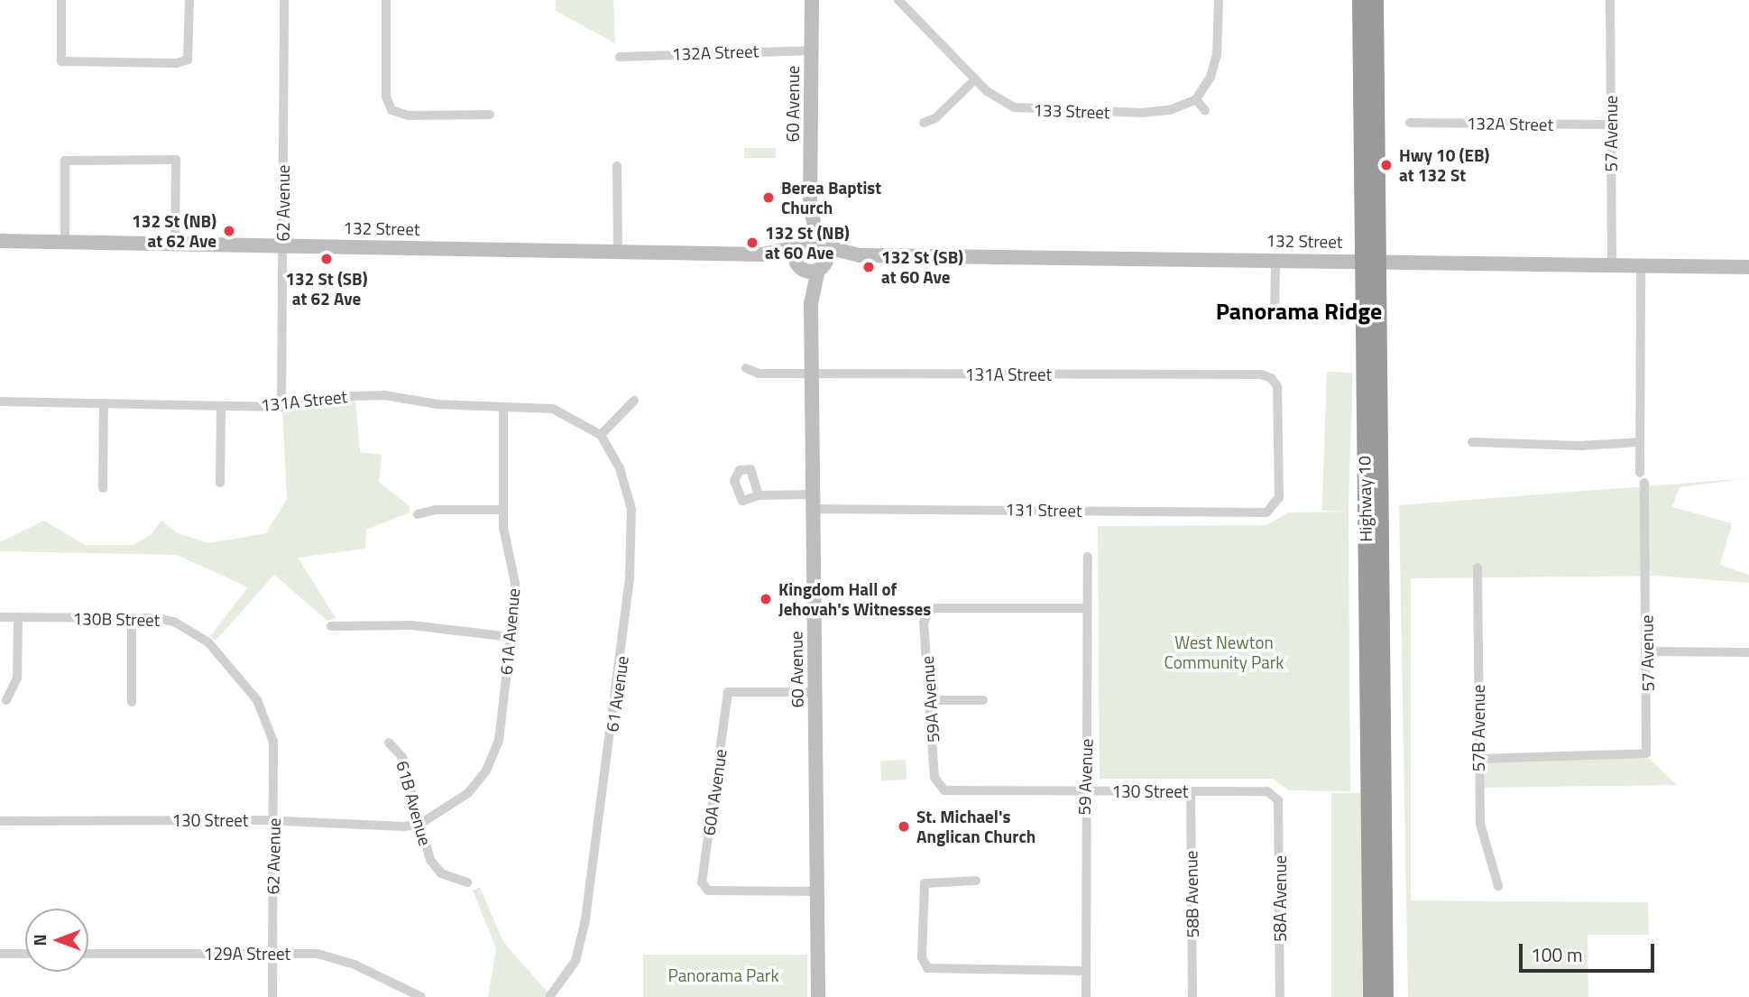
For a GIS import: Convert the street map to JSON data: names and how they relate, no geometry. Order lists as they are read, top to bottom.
{
  "streets": {
    "highway": ["Highway 10"],
    "main road": ["60 Avenue", "132 Street"],
    "street": [
      "132A Street",
      "133 Street",
      "57 Avenue",
      "62 Avenue",
      "131A Street",
      "131 Street",
      "130B Street",
      "61A Avenue",
      "61 Avenue",
      "59A Avenue",
      "57B Avenue",
      "59 Avenue",
      "130 Street",
      "60A Avenue",
      "61B Avenue",
      "58B Avenue",
      "58A Avenue",
      "129A Street"
    ]
  },
  "crossings": [
    ["132A Street", "60 Avenue"],
    ["132A Street", "57 Avenue"],
    ["60 Avenue", "132 Street"],
    ["60 Avenue", "131A Street"],
    ["60 Avenue", "131 Street"],
    ["60 Avenue", "60A Avenue"],
    ["57 Avenue", "132 Street"],
    ["57 Avenue", "57B Avenue"],
    ["62 Avenue", "132 Street"],
    ["62 Avenue", "131A Street"],
    ["62 Avenue", "130B Street"],
    ["62 Avenue", "130 Street"],
    ["62 Avenue", "129A Street"],
    ["132 Street", "Highway 10"],
    ["131A Street", "131 Street"],
    ["131A Street", "61A Avenue"],
    ["131A Street", "61 Avenue"],
    ["61A Avenue", "130 Street"],
    ["61A Avenue", "61B Avenue"],
    ["59A Avenue", "59 Avenue"],
    ["59A Avenue", "130 Street"],
    ["59 Avenue", "130 Street"],
    ["130 Street", "61B Avenue"],
    ["130 Street", "58B Avenue"],
    ["130 Street", "58A Avenue"]
  ],
  "districts": ["Panorama Ridge"],
  "parks": ["West Newton Community Park", "Panorama Park"],
  "places": [
    "Hwy 10 (EB) at 132 St",
    "Berea Baptist Church",
    "132 St (NB) at 62 Ave",
    "132 St (NB) at 60 Ave",
    "132 St (SB) at 62 Ave",
    "132 St (SB) at 60 Ave",
    "Kingdom Hall of Jehovah's Witnesses",
    "St. Michael's Anglican Church"
  ],
  "scale_bar": "100 m",
  "north": "left"
}
